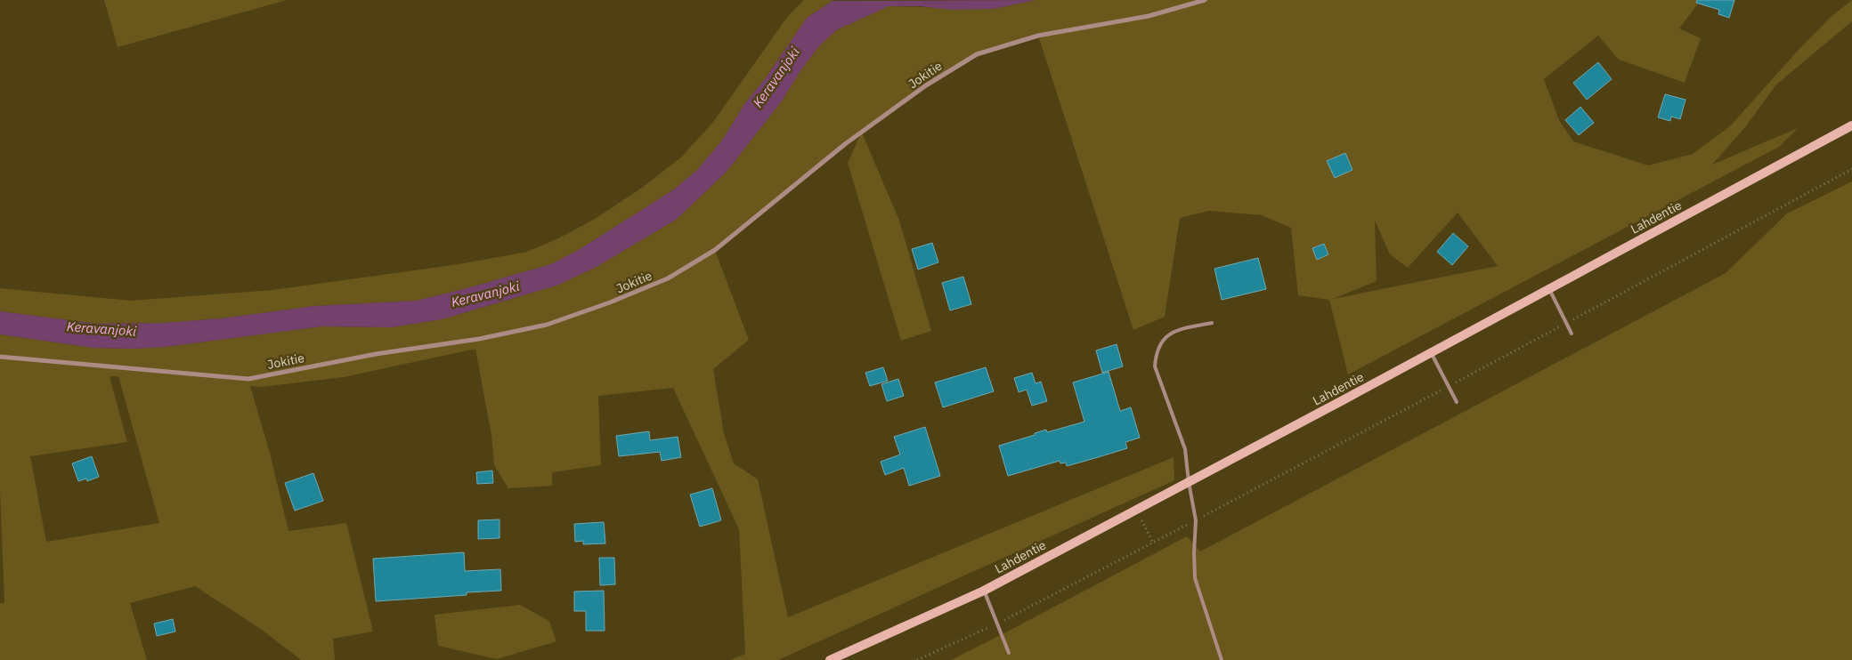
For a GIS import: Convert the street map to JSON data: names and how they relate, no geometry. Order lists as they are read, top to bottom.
{
  "streets": {
    "main road": ["Lahdentie"],
    "street": ["Jokitie"]
  },
  "water": ["Keravanjoki"]
}
